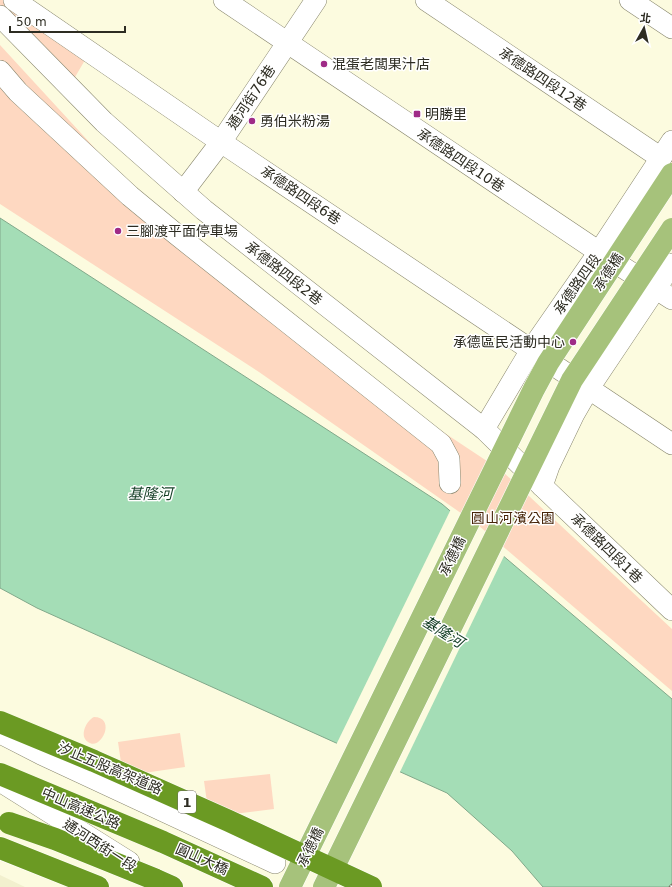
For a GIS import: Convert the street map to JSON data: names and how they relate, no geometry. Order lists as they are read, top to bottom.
{
  "streets": {
    "highway": [
      "汐止五股高架道路",
      "1",
      "中山高速公路",
      "圓山大橋"
    ],
    "main road": ["承德橋"],
    "street": [
      "承德路四段12巷",
      "通河街76巷",
      "承德路四段10巷",
      "承德路四段6巷",
      "承德路四段2巷",
      "承德路四段",
      "承德路四段1巷",
      "通河西街一段"
    ]
  },
  "crossings": [
    ["承德路四段12巷", "承德橋"],
    ["承德路四段12巷", "承德路四段"],
    ["通河街76巷", "承德路四段10巷"],
    ["通河街76巷", "承德路四段6巷"],
    ["通河街76巷", "承德路四段2巷"],
    ["承德路四段10巷", "承德路四段"],
    ["承德路四段6巷", "承德路四段"],
    ["承德橋", "承德路四段"],
    ["承德路四段2巷", "承德路四段"],
    ["承德路四段2巷", "承德路四段1巷"],
    ["中山高速公路", "圓山大橋"]
  ],
  "water": ["基隆河"],
  "parks": ["圓山河濱公園"],
  "places": {
    "other": [
      "混蛋老闆果汁店",
      "勇伯米粉湯",
      "三腳渡平面停車場",
      "承德區民活動中心"
    ],
    "transit": ["明勝里"]
  },
  "scale_bar": "50 m",
  "north": "top"
}
